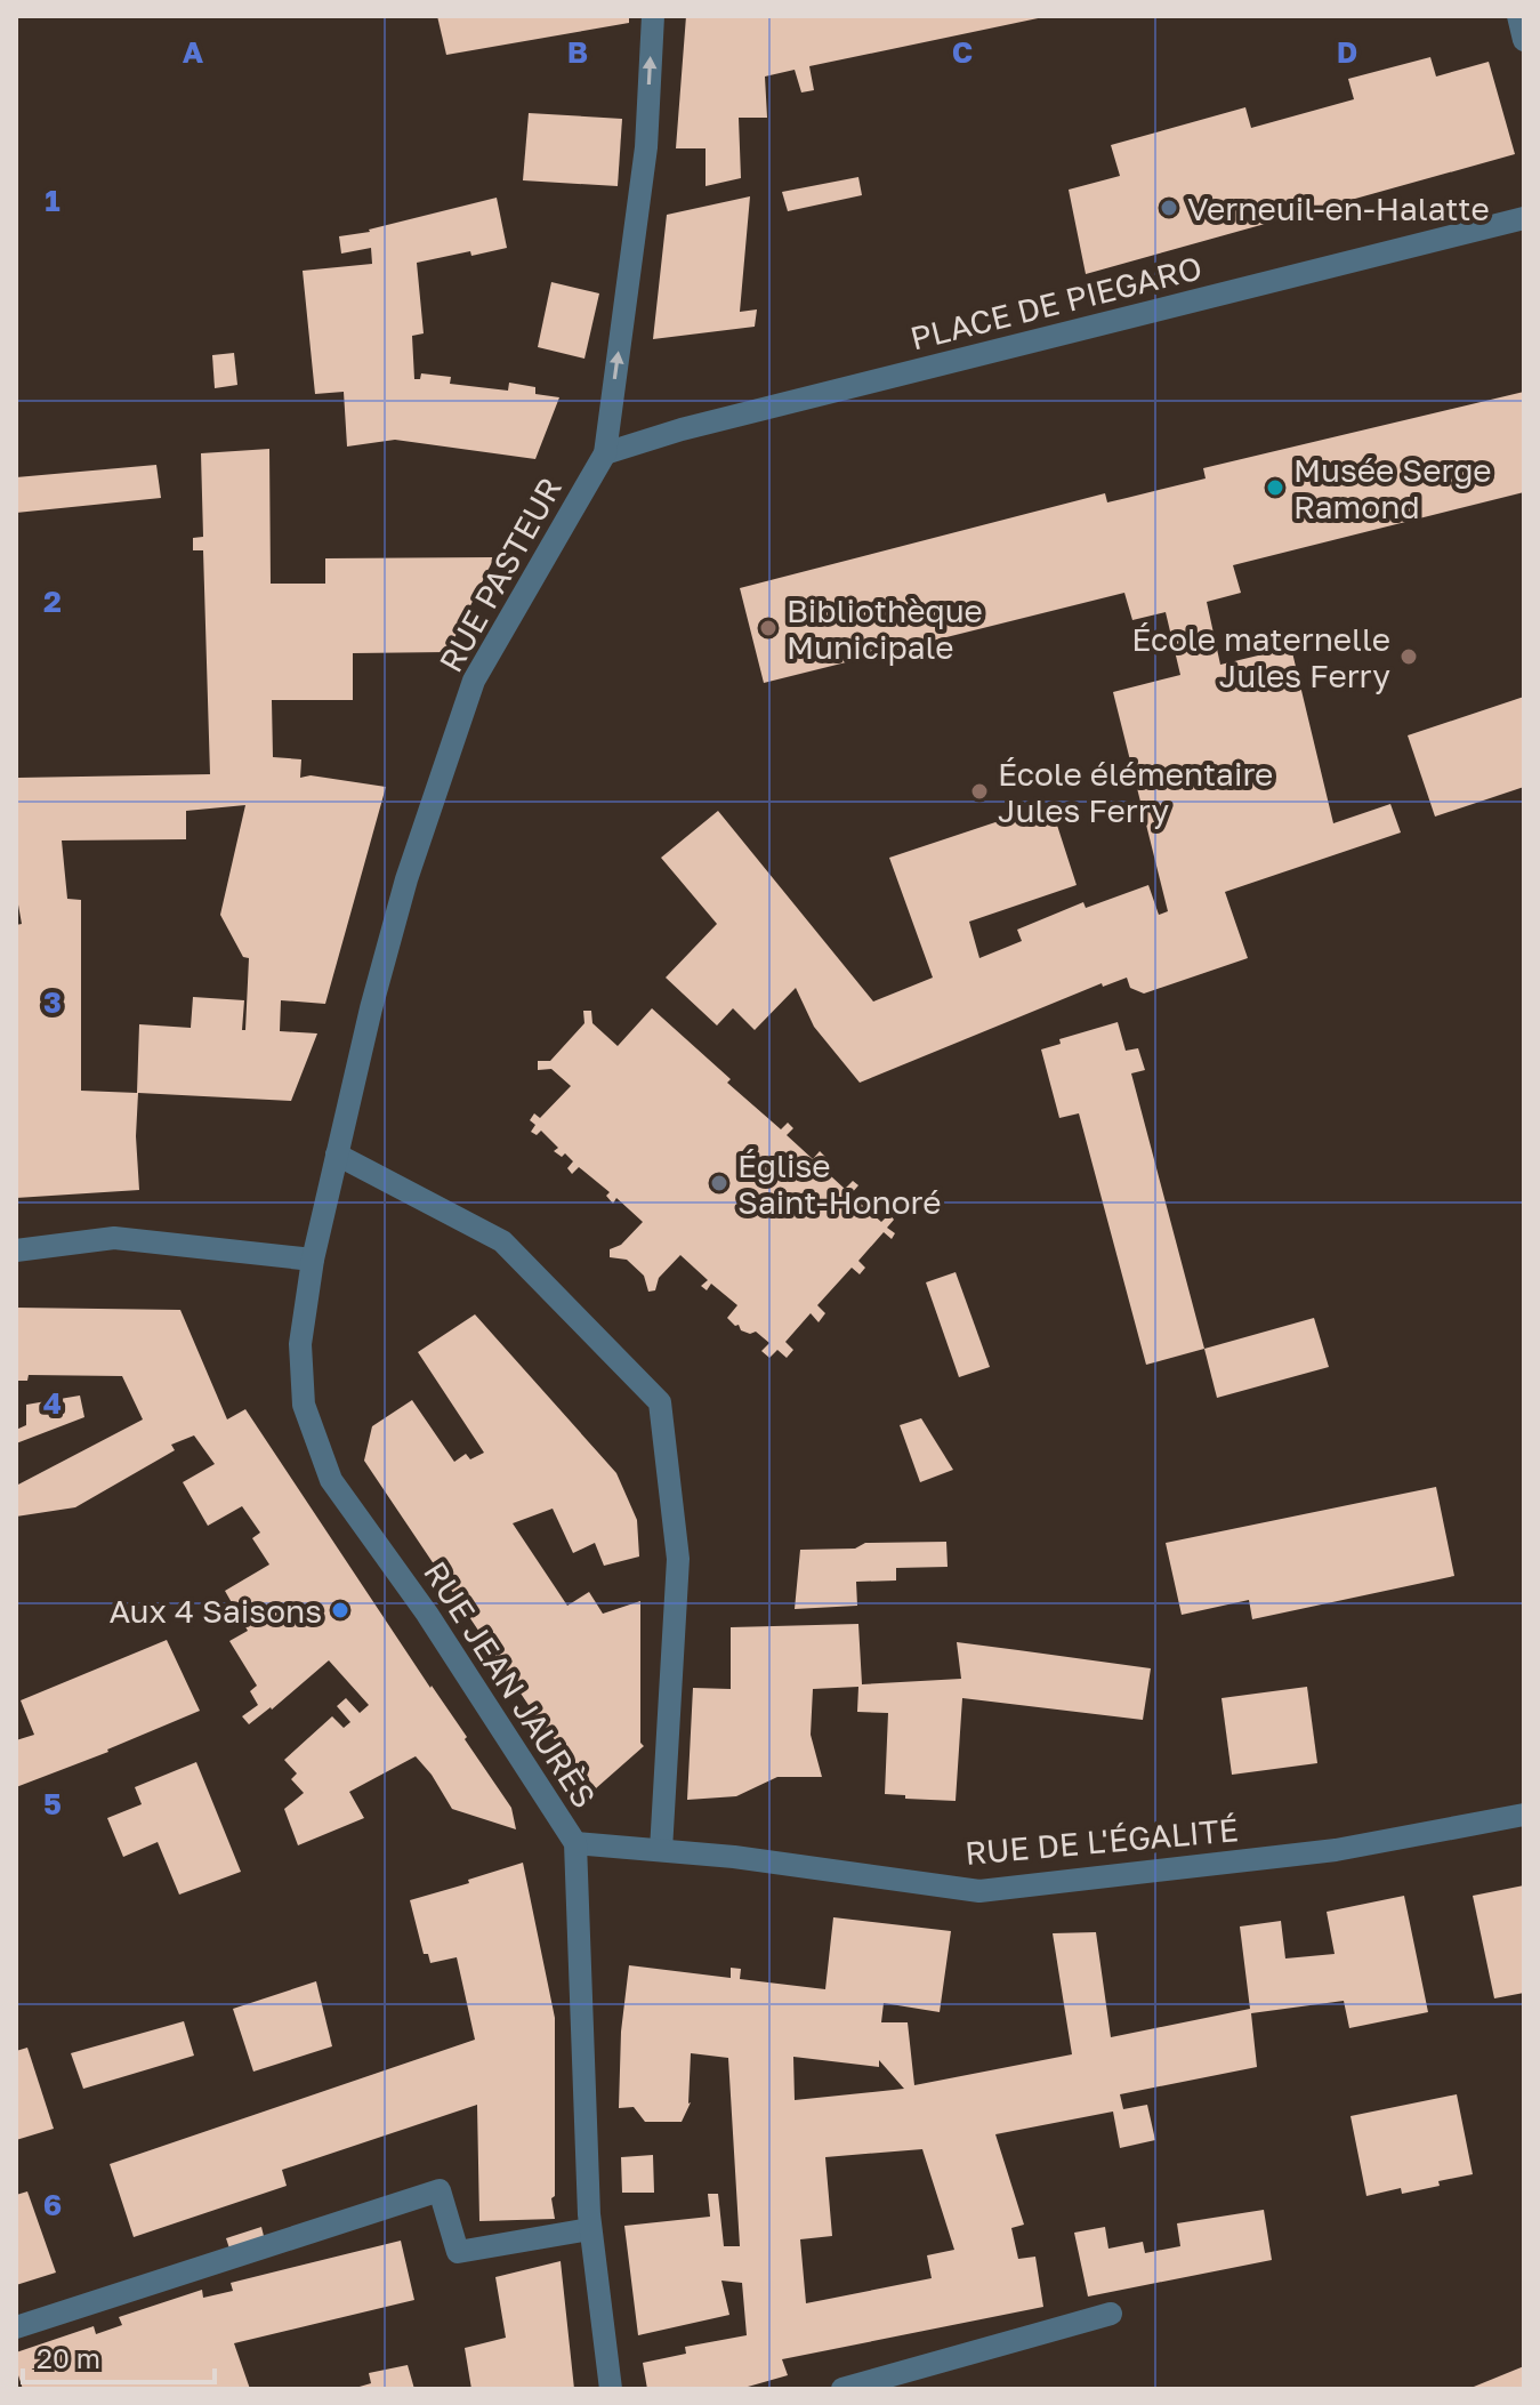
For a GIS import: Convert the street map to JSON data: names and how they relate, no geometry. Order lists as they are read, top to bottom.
{
  "streets": {
    "street": [
      "PLACE DE PIEGARO",
      "RUE PASTEUR",
      "RUE JEAN JAURÈS",
      "RUE DE L'ÉGALITÉ"
    ]
  },
  "crossings": [
    ["PLACE DE PIEGARO", "RUE PASTEUR"],
    ["RUE PASTEUR", "RUE JEAN JAURÈS"],
    ["RUE JEAN JAURÈS", "RUE DE L'ÉGALITÉ"]
  ],
  "places": [
    "Verneuil-en-Halatte",
    "Musée Serge Ramond",
    "Bibliothèque Municipale",
    "École maternelle Jules Ferry",
    "École élémentaire Jules Ferry",
    "Église Saint-Honoré",
    "Aux 4 Saisons"
  ],
  "scale_bar": "20 m",
  "grid": {
    "columns": [
      "A",
      "B",
      "C",
      "D"
    ],
    "rows": [
      "1",
      "2",
      "3",
      "4",
      "5",
      "6"
    ]
  }
}
